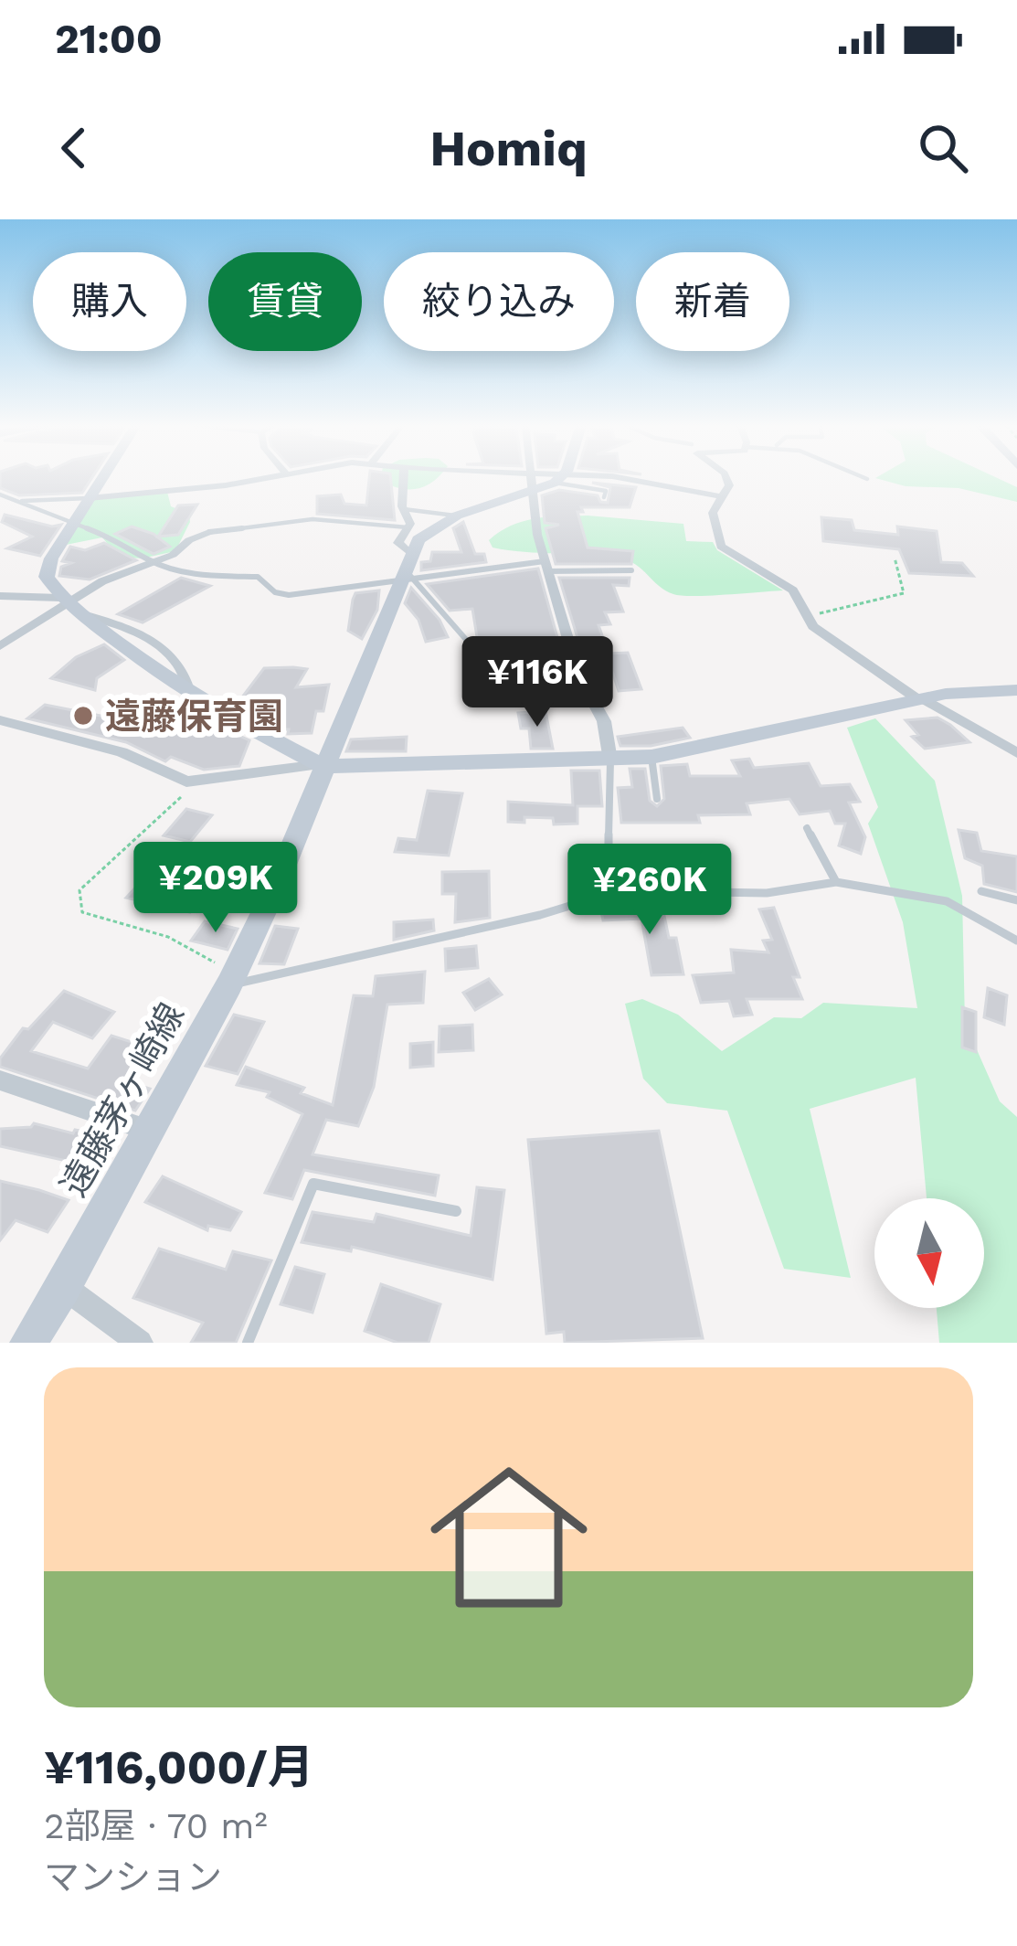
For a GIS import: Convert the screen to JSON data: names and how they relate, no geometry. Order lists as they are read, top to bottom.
{
  "streets": {
    "street": ["遠藤茅ヶ崎線"]
  },
  "places": ["遠藤保育園"],
  "north": "bottom",
  "page": {
    "status": "21:00",
    "header": "Homiq",
    "chip": [
      "購入",
      "賃貸",
      "絞り込み",
      "新着"
    ],
    "price": ["¥116K", "¥209K", "¥260K"],
    "list": [
      {
        "name": "¥116,000/月",
        "note": "2部屋 · 70 m² · マンション"
      }
    ]
  }
}
